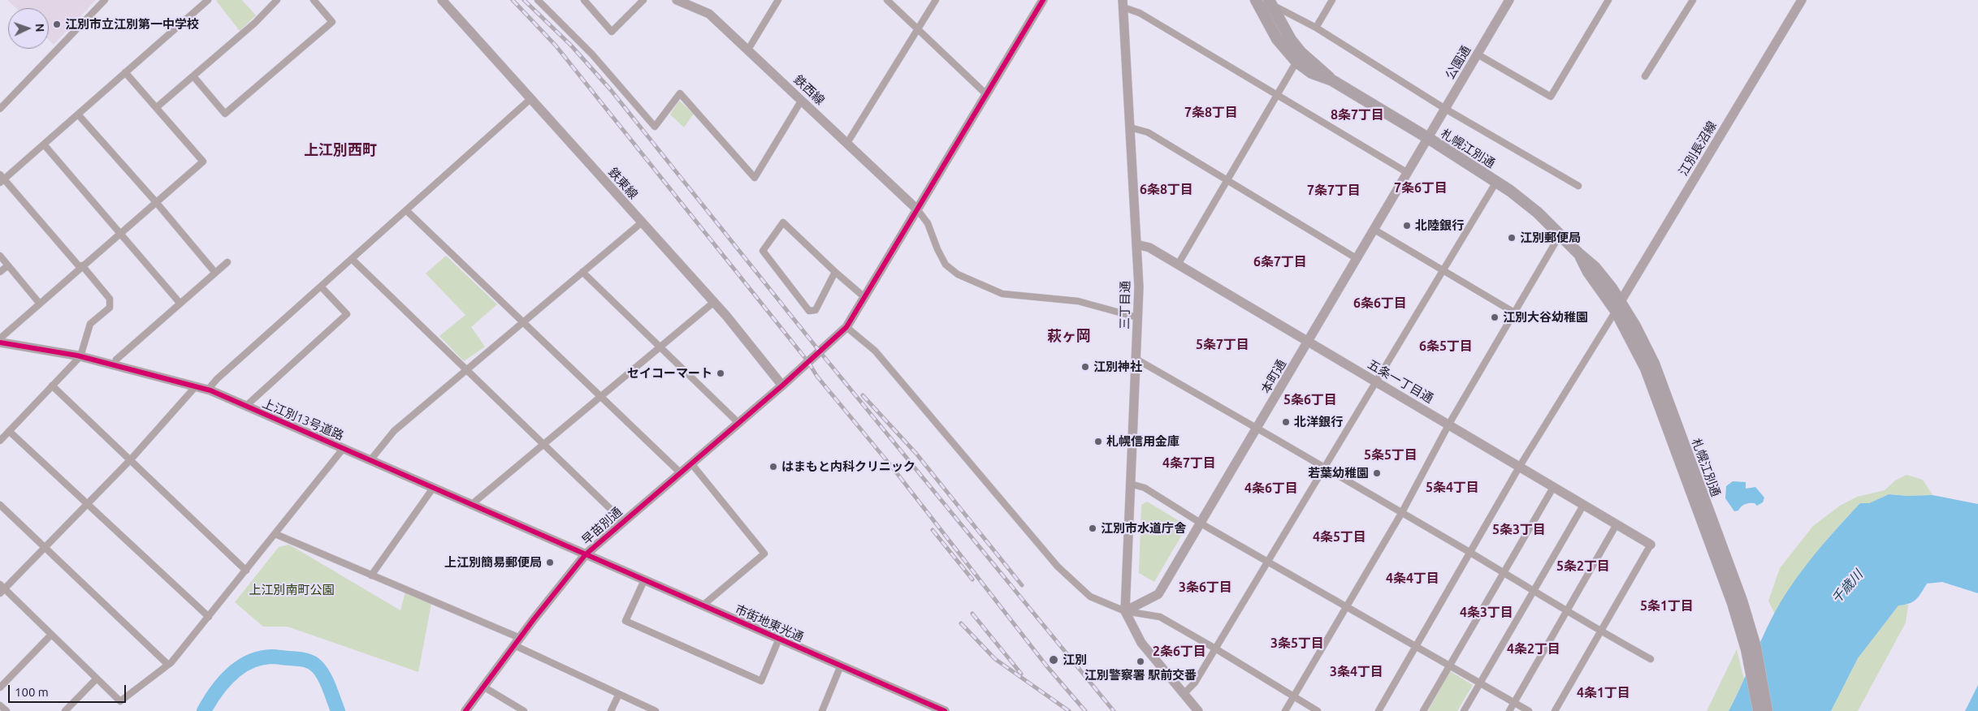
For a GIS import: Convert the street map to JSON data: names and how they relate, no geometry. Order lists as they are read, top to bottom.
{
  "streets": {
    "highway": ["札幌江別通"],
    "street": [
      "公園通",
      "鉄西線",
      "江別長沼線",
      "鉄東線",
      "三丁目通",
      "本町通",
      "五条一丁目通",
      "上江別13号道路",
      "早苗別通",
      "市街地東光通"
    ]
  },
  "crossings": [
    ["公園通", "札幌江別通"],
    ["公園通", "本町通"],
    ["鉄西線", "早苗別通"],
    ["札幌江別通", "江別長沼線"],
    ["札幌江別通", "本町通"],
    ["鉄東線", "早苗別通"],
    ["三丁目通", "本町通"],
    ["三丁目通", "五条一丁目通"],
    ["本町通", "五条一丁目通"],
    ["上江別13号道路", "早苗別通"],
    ["上江別13号道路", "市街地東光通"],
    ["早苗別通", "市街地東光通"]
  ],
  "districts": [
    "7条8丁目",
    "8条7丁目",
    "上江別西町",
    "7条6丁目",
    "6条8丁目",
    "7条7丁目",
    "6条7丁目",
    "6条6丁目",
    "萩ヶ岡",
    "5条7丁目",
    "6条5丁目",
    "5条6丁目",
    "5条5丁目",
    "4条7丁目",
    "5条4丁目",
    "4条6丁目",
    "5条3丁目",
    "4条5丁目",
    "5条2丁目",
    "4条4丁目",
    "3条6丁目",
    "5条1丁目",
    "4条3丁目",
    "3条5丁目",
    "4条2丁目",
    "2条6丁目",
    "3条4丁目",
    "4条1丁目"
  ],
  "water": ["千歳川"],
  "parks": ["上江別南町公園"],
  "places": [
    "江別市立江別第一中学校",
    "北陸銀行",
    "江別郵便局",
    "江別大谷幼稚園",
    "江別神社",
    "セイコーマート",
    "北洋銀行",
    "札幌信用金庫",
    "はまもと内科クリニック",
    "若葉幼稚園",
    "江別市水道庁舎",
    "上江別簡易郵便局",
    "江別",
    "江別警察署 駅前交番"
  ],
  "scale_bar": "100 m",
  "north": "right"
}
